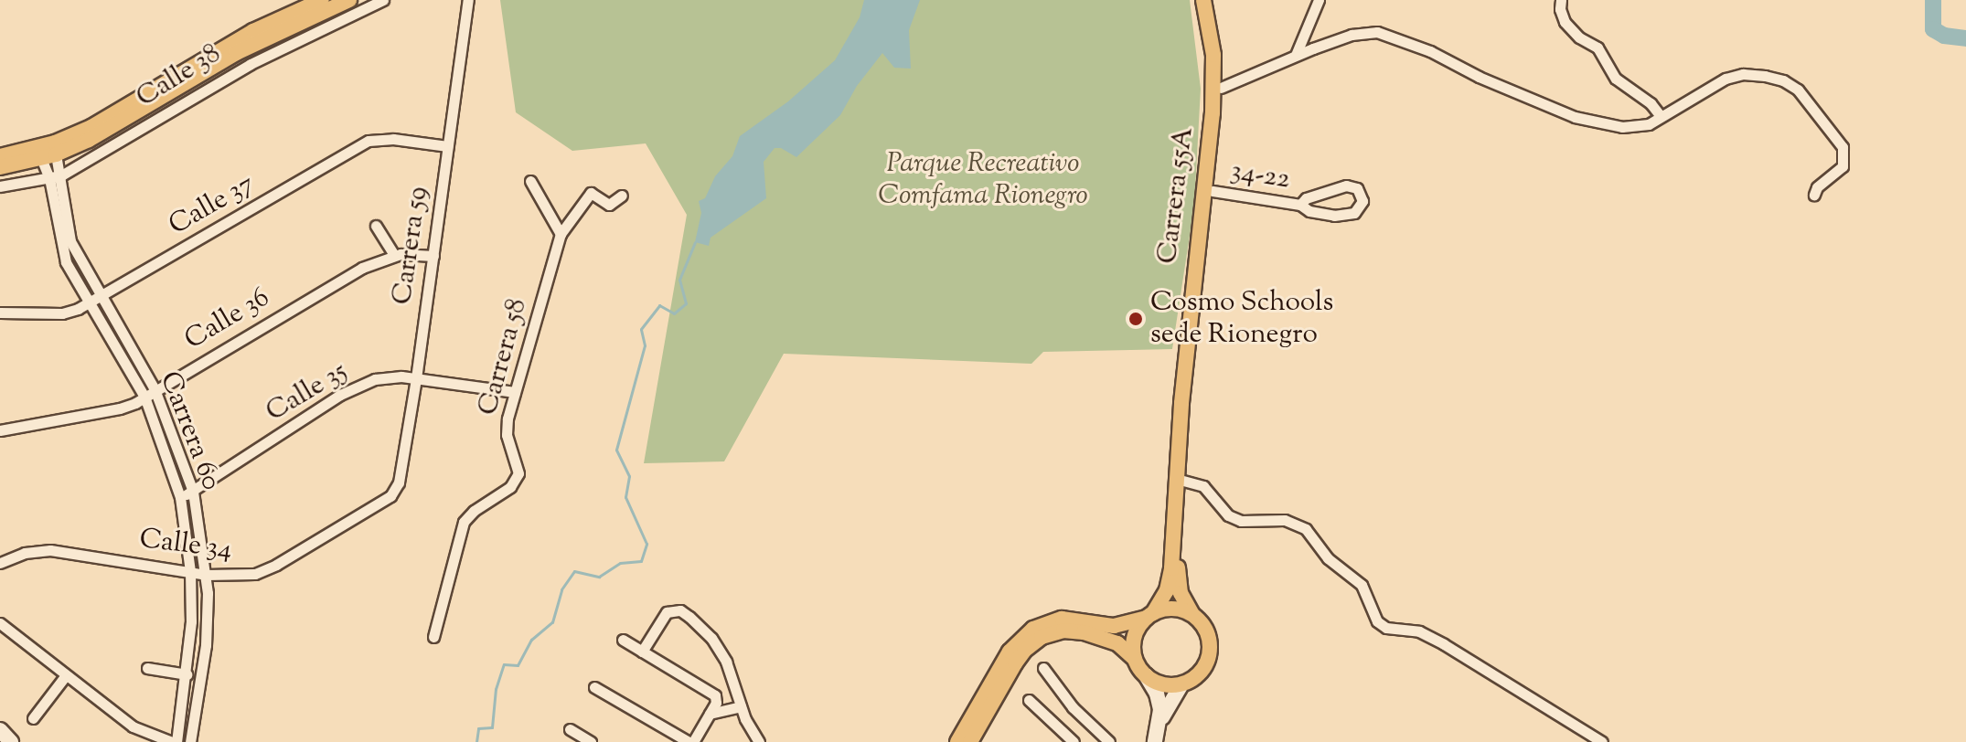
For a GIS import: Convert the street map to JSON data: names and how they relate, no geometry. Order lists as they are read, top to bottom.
{
  "streets": {
    "main road": ["Calle 38", "Carrera 55A"],
    "street": [
      "34-22",
      "Calle 37",
      "Carrera 59",
      "Calle 36",
      "Carrera 58",
      "Calle 35",
      "Carrera 60",
      "Calle 34"
    ]
  },
  "crossings": [
    ["Calle 38", "Carrera 60"],
    ["34-22", "Carrera 55A"],
    ["Calle 37", "Carrera 59"],
    ["Calle 37", "Carrera 60"],
    ["Carrera 59", "Calle 36"],
    ["Carrera 59", "Calle 35"],
    ["Carrera 59", "Calle 34"],
    ["Calle 36", "Carrera 60"],
    ["Carrera 58", "Calle 35"],
    ["Calle 35", "Carrera 60"],
    ["Carrera 60", "Calle 34"]
  ],
  "parks": ["Parque Recreativo Comfama Rionegro"],
  "places": ["Cosmo Schools sede Rionegro"]
}
